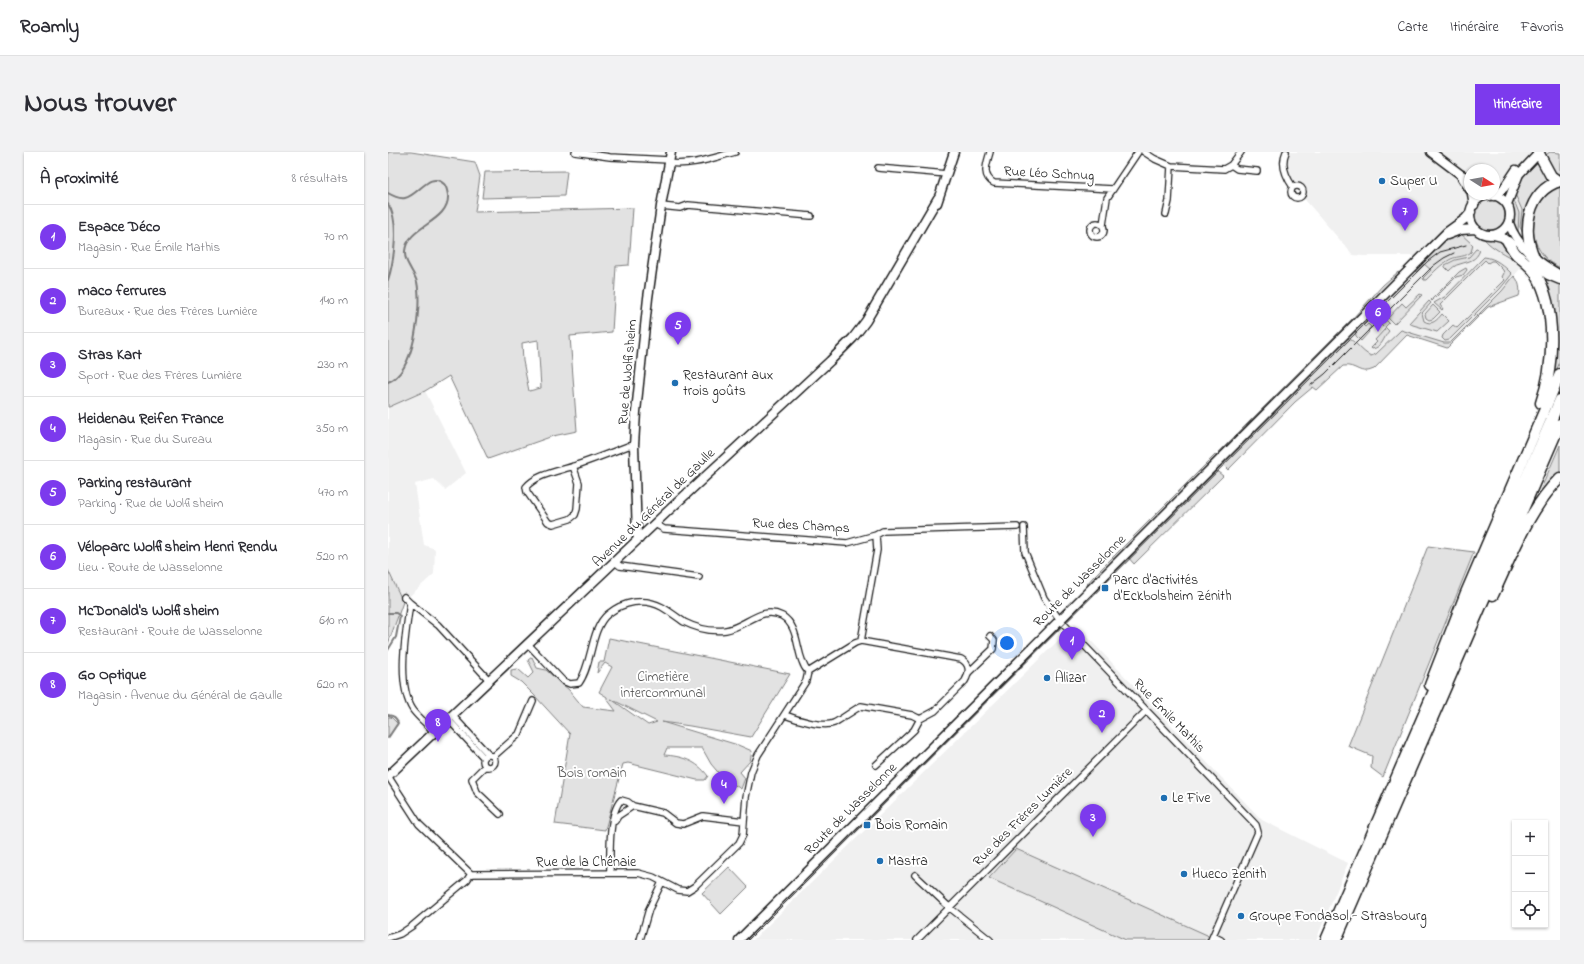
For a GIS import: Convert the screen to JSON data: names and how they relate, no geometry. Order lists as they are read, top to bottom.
{
  "streets": {
    "main road": ["Rue de Wolfisheim", "Avenue du Général de Gaulle", "Route de Wasselonne"],
    "street": [
      "Rue Léo Schnug",
      "Rue des Champs",
      "Rue Émile Mathis",
      "Rue des Frères Lumière",
      "Rue de la Chênaie"
    ]
  },
  "crossings": [
    ["Rue de Wolfisheim", "Avenue du Général de Gaulle"],
    ["Avenue du Général de Gaulle", "Rue des Champs"],
    ["Route de Wasselonne", "Rue Émile Mathis"],
    ["Rue Émile Mathis", "Rue des Frères Lumière"]
  ],
  "parks": ["Cimetière intercommunal", "Bois romain"],
  "places": {
    "other": [
      "Super U",
      "Restaurant aux trois goûts",
      "Alizar",
      "Le Five",
      "Mastra",
      "Hueco Zenith",
      "Groupe Fondasol - Strasbourg"
    ],
    "transit": ["Parc d'activités d'Eckbolsheim Zénith", "Bois Romain"]
  },
  "north": "right",
  "page": {
    "header": "Roamly",
    "nav": ["Carte", "Itinéraire", "Favoris"],
    "title": "Nous trouver",
    "buttons": "Itinéraire",
    "heading": ["À proximité", "8 résultats"],
    "pins": [
      "7",
      "6",
      "5",
      "1",
      "2",
      "8",
      "4",
      "3"
    ],
    "list": [
      {
        "mark": "1",
        "name": "Espace Déco",
        "note": "Magasin · Rue Émile Mathis",
        "value": "70 m"
      },
      {
        "mark": "2",
        "name": "maco ferrures",
        "note": "Bureaux · Rue des Frères Lumière",
        "value": "140 m"
      },
      {
        "mark": "3",
        "name": "Stras Kart",
        "note": "Sport · Rue des Frères Lumière",
        "value": "230 m"
      },
      {
        "mark": "4",
        "name": "Heidenau Reifen France",
        "note": "Magasin · Rue du Sureau",
        "value": "350 m"
      },
      {
        "mark": "5",
        "name": "Parking restaurant",
        "note": "Parking · Rue de Wolfisheim",
        "value": "470 m"
      },
      {
        "mark": "6",
        "name": "Véloparc Wolfisheim Henri Rendu",
        "note": "Lieu · Route de Wasselonne",
        "value": "520 m"
      },
      {
        "mark": "7",
        "name": "McDonald's Wolfisheim",
        "note": "Restaurant · Route de Wasselonne",
        "value": "610 m"
      },
      {
        "mark": "8",
        "name": "Go Optique",
        "note": "Magasin · Avenue du Général de Gaulle",
        "value": "620 m"
      }
    ],
    "map_buttons": ["+", "−"]
  }
}
